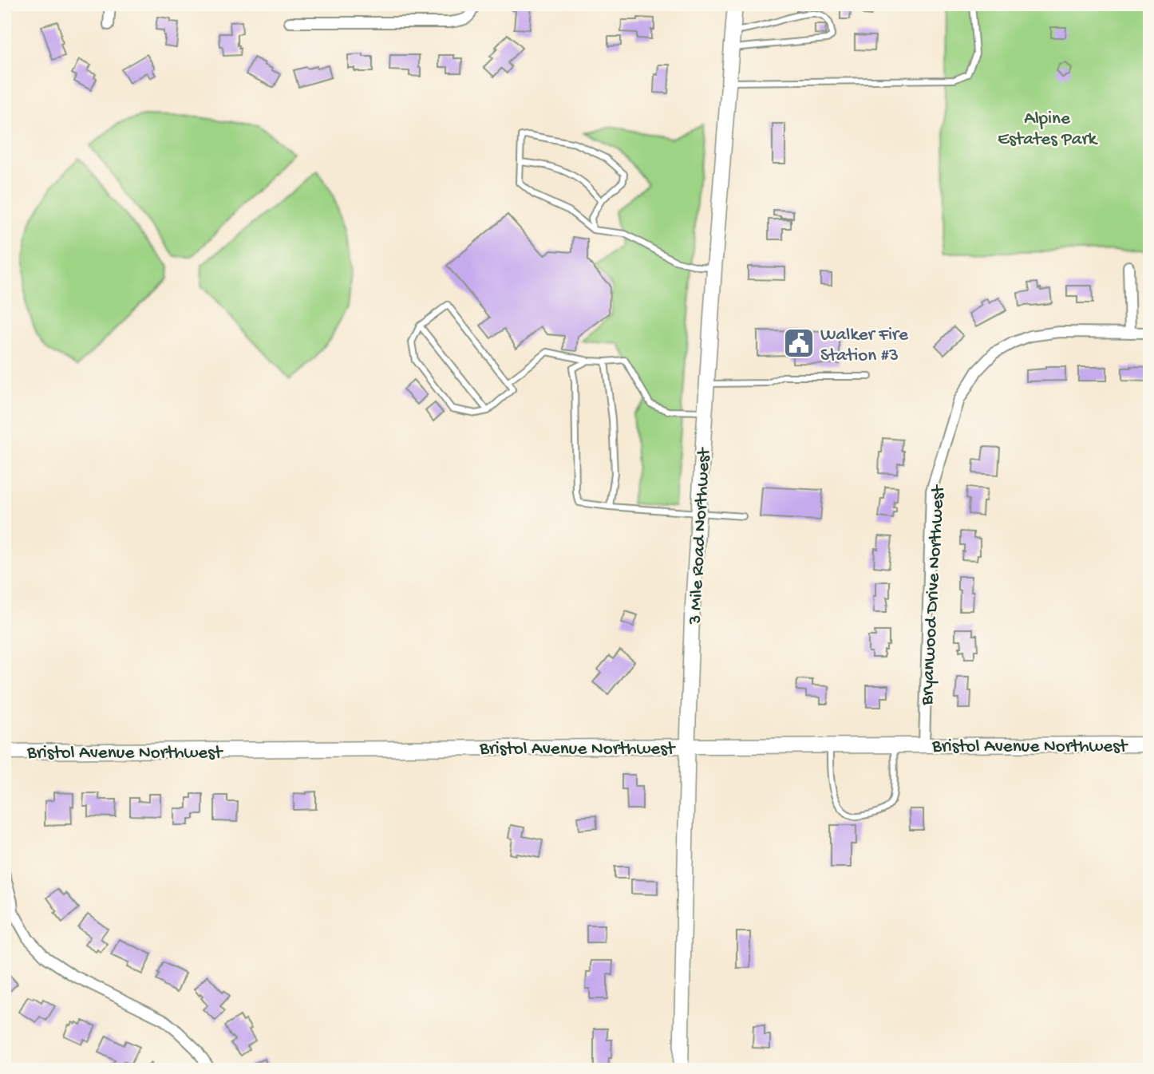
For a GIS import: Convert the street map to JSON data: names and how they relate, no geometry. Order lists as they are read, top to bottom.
{
  "streets": {
    "street": ["3 Mile Road Northwest", "Bryanwood Drive Northwest", "Bristol Avenue Northwest"]
  },
  "crossings": [
    ["3 Mile Road Northwest", "Bristol Avenue Northwest"],
    ["Bryanwood Drive Northwest", "Bristol Avenue Northwest"]
  ],
  "parks": ["Alpine Estates Park"],
  "places": {
    "public building": ["Walker Fire Station #3"]
  }
}
